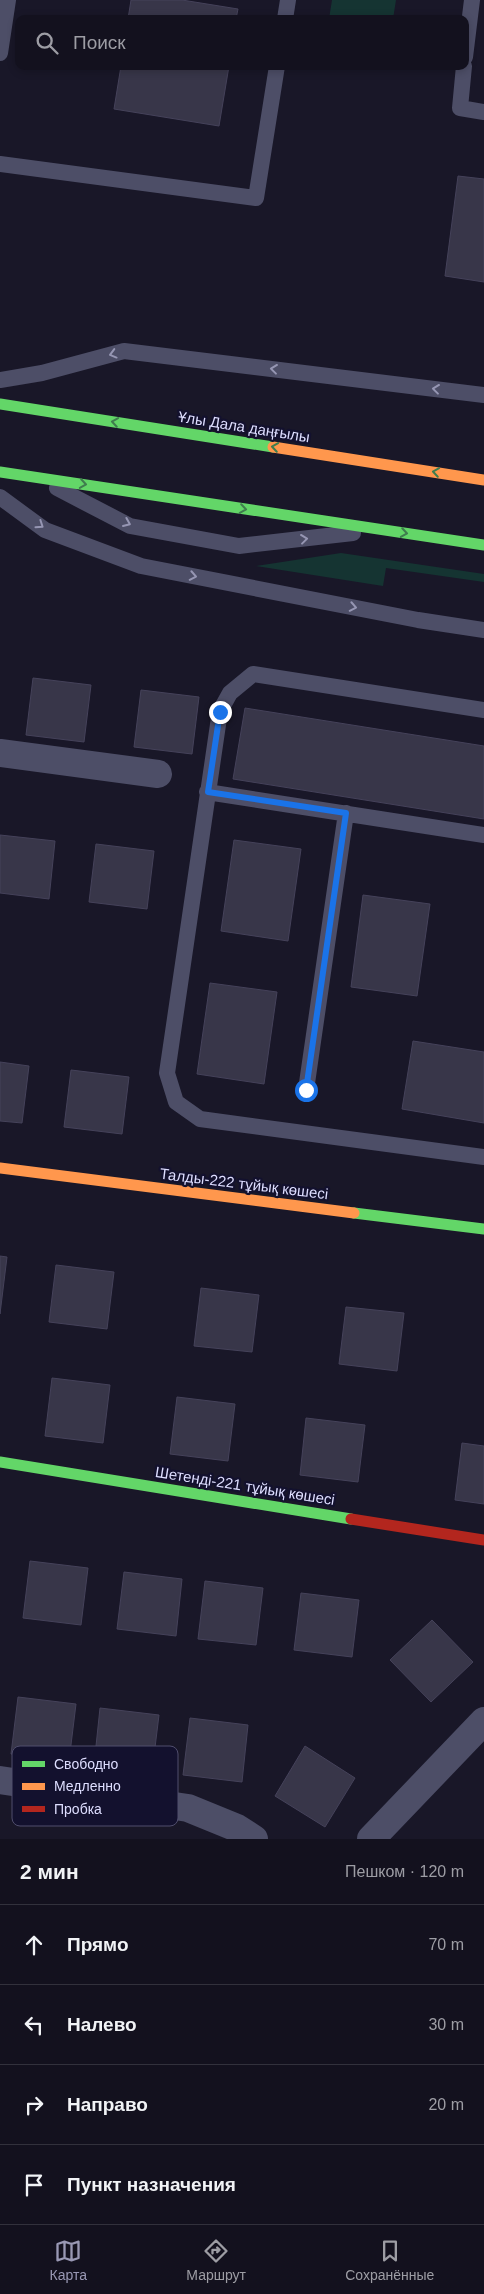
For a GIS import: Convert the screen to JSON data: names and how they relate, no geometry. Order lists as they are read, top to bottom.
{
  "streets": {
    "main road": ["Ұлы Дала даңғылы", "Талды-222 тұйық көшесі", "Шетенді-221 тұйық көшесі"]
  },
  "legend": ["Свободно", "Медленно", "Пробка"],
  "page": {
    "search": "Поиск",
    "heading": ["2 мин", "Пешком · 120 m"],
    "list": [
      ["Прямо", "70 m"],
      ["Налево", "30 m"],
      ["Направо", "20 m"],
      "Пункт назначения"
    ],
    "nav": ["Карта", "Маршрут", "Сохранённые"]
  }
}
